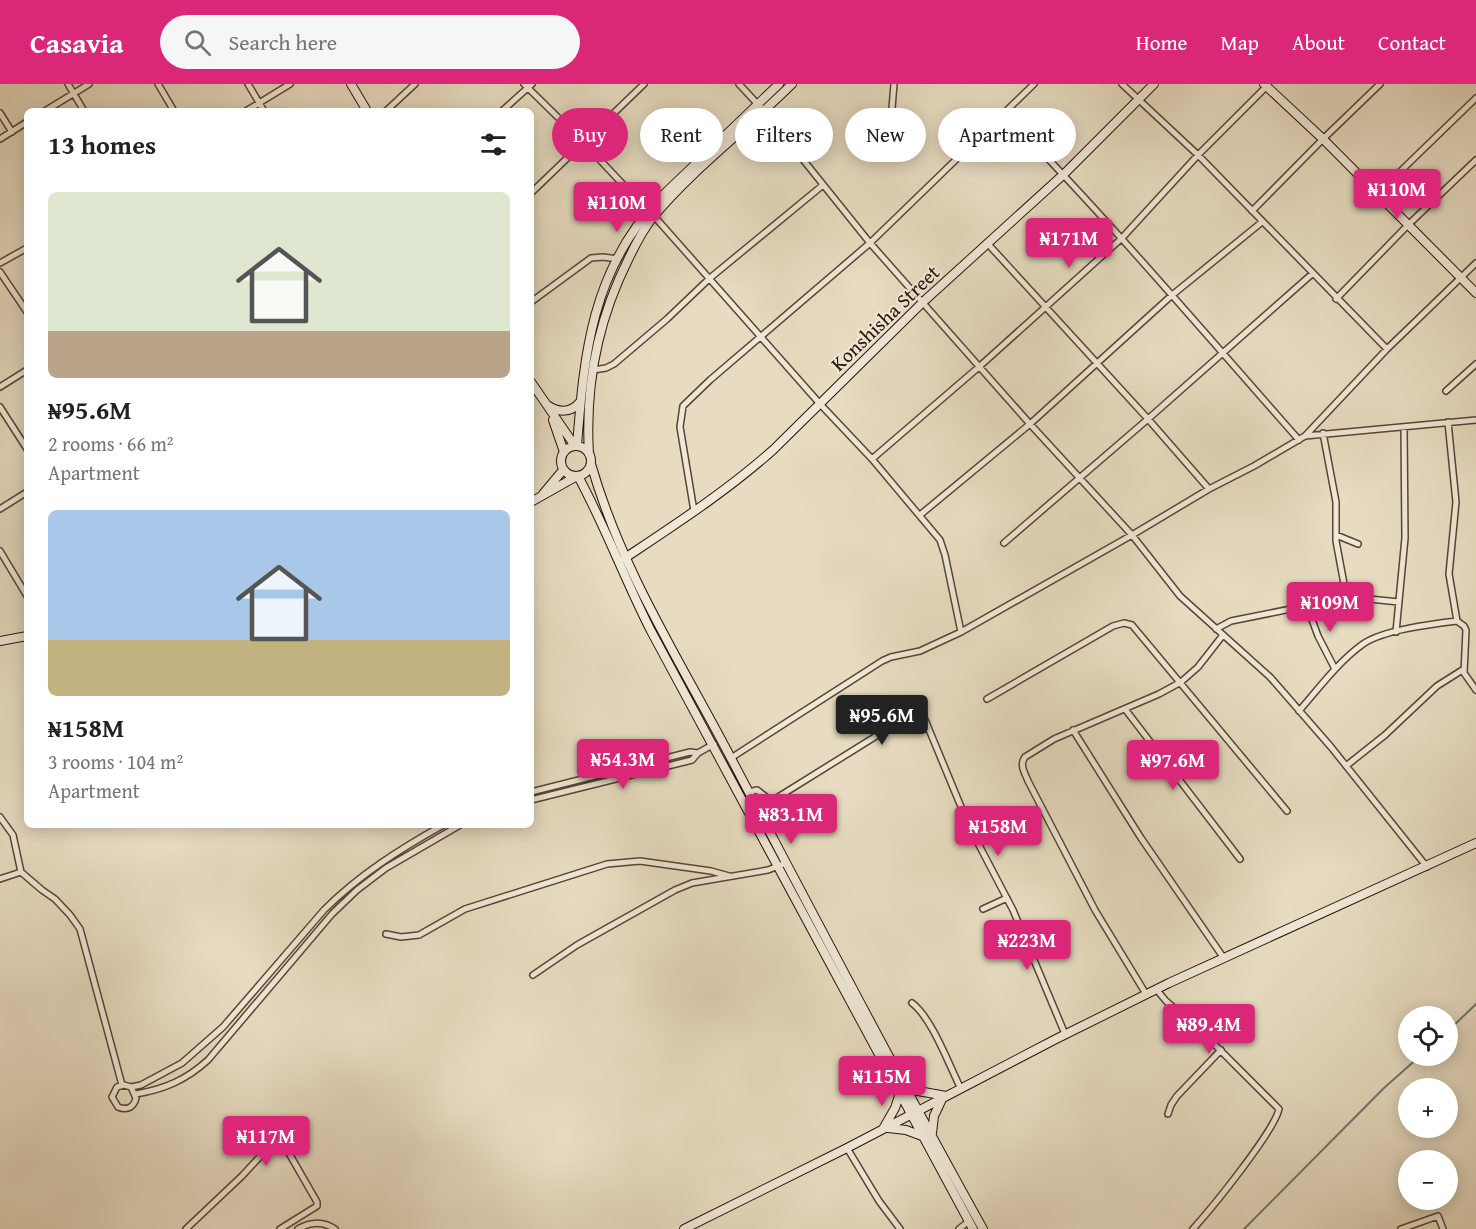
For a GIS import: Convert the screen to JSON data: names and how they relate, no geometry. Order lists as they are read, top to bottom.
{
  "streets": {
    "main road": ["Konshisha Street"]
  },
  "page": {
    "header": "Casavia",
    "search": "Search here",
    "nav": [
      "Home",
      "Map",
      "About",
      "Contact"
    ],
    "chip": [
      "Buy",
      "Rent",
      "Filters",
      "New",
      "Apartment"
    ],
    "heading": "13 homes",
    "price": [
      "₦110M",
      "₦110M",
      "₦171M",
      "₦109M",
      "₦95.6M",
      "₦54.3M",
      "₦97.6M",
      "₦83.1M",
      "₦158M",
      "₦223M",
      "₦89.4M",
      "₦115M",
      "₦117M"
    ],
    "list": [
      {
        "name": "₦95.6M",
        "note": "2 rooms · 66 m² · Apartment"
      },
      {
        "name": "₦158M",
        "note": "3 rooms · 104 m² · Apartment"
      }
    ],
    "map_buttons": ["+", "−"]
  }
}
